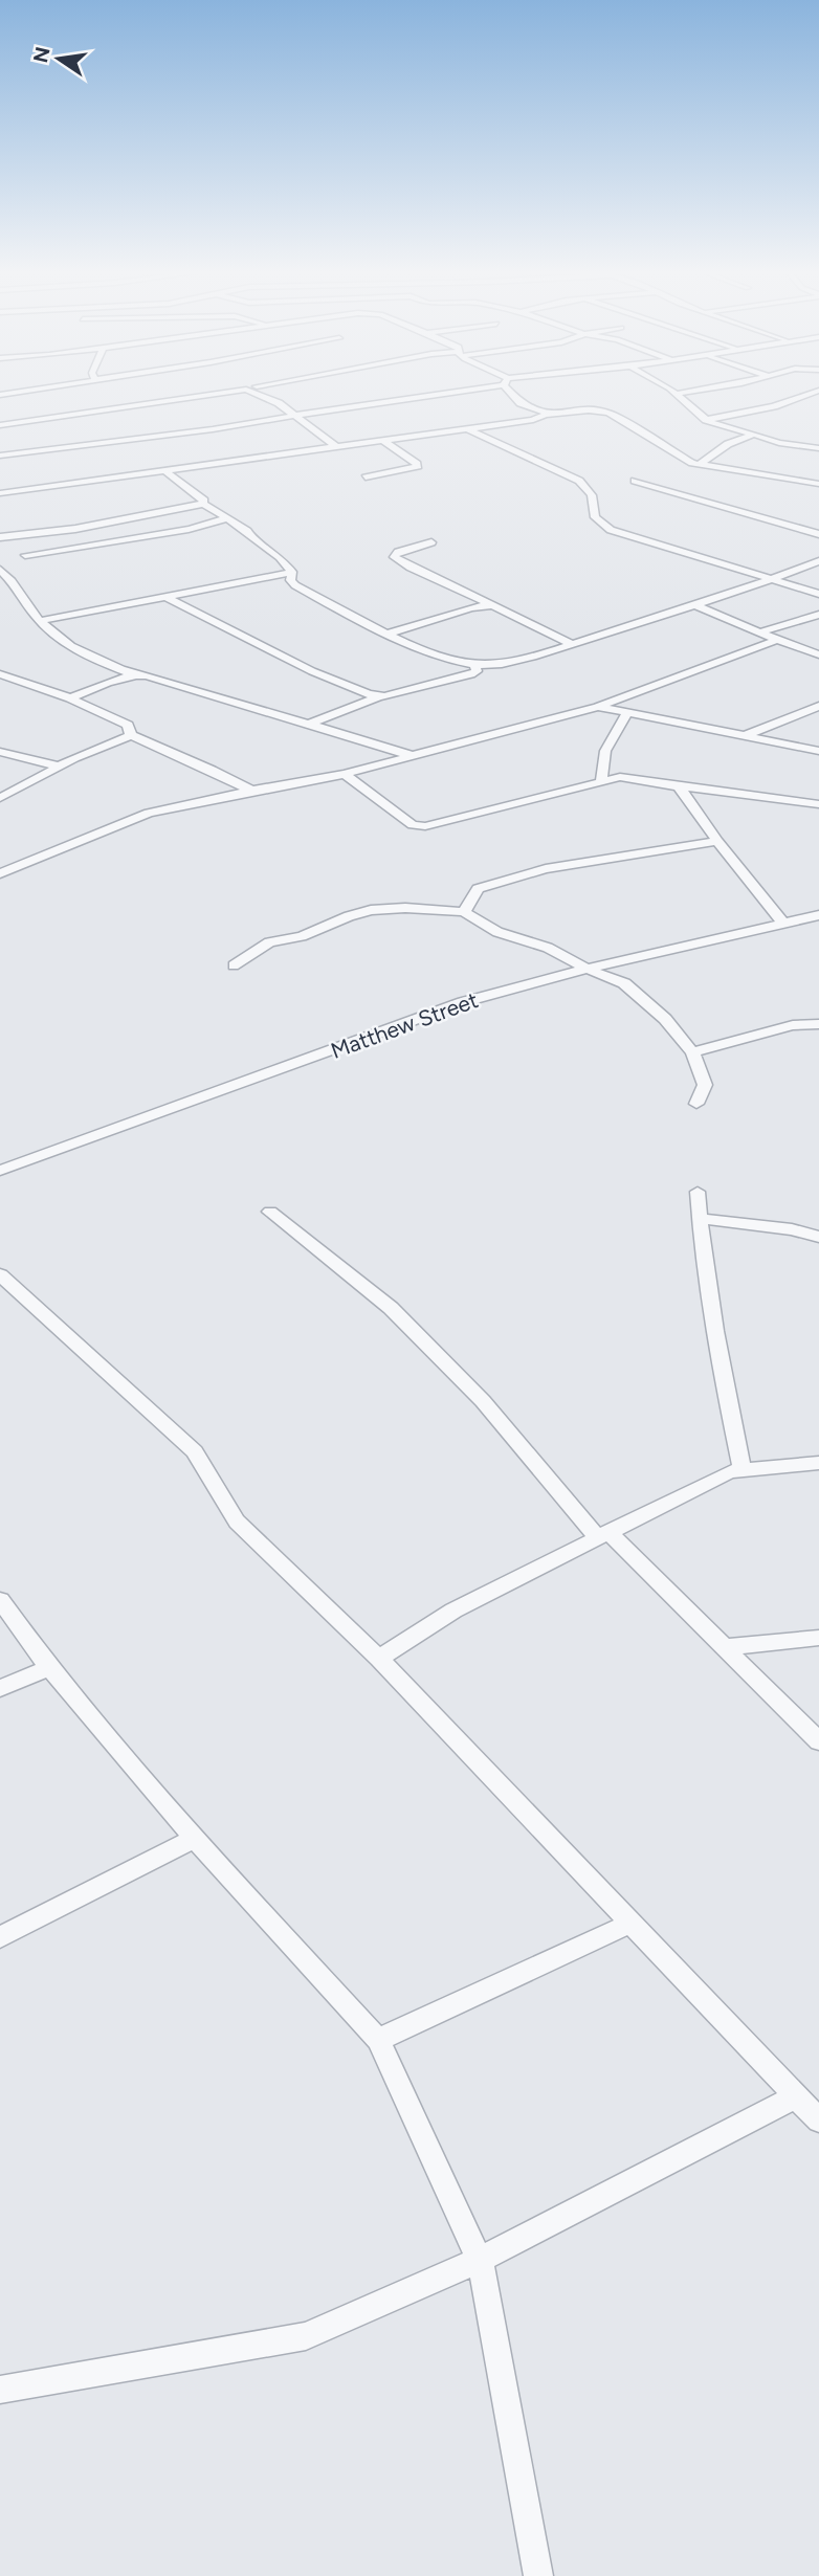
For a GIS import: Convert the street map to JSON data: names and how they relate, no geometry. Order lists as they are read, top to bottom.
{
  "streets": {
    "street": ["Matthew Street"]
  },
  "north": "left"
}
